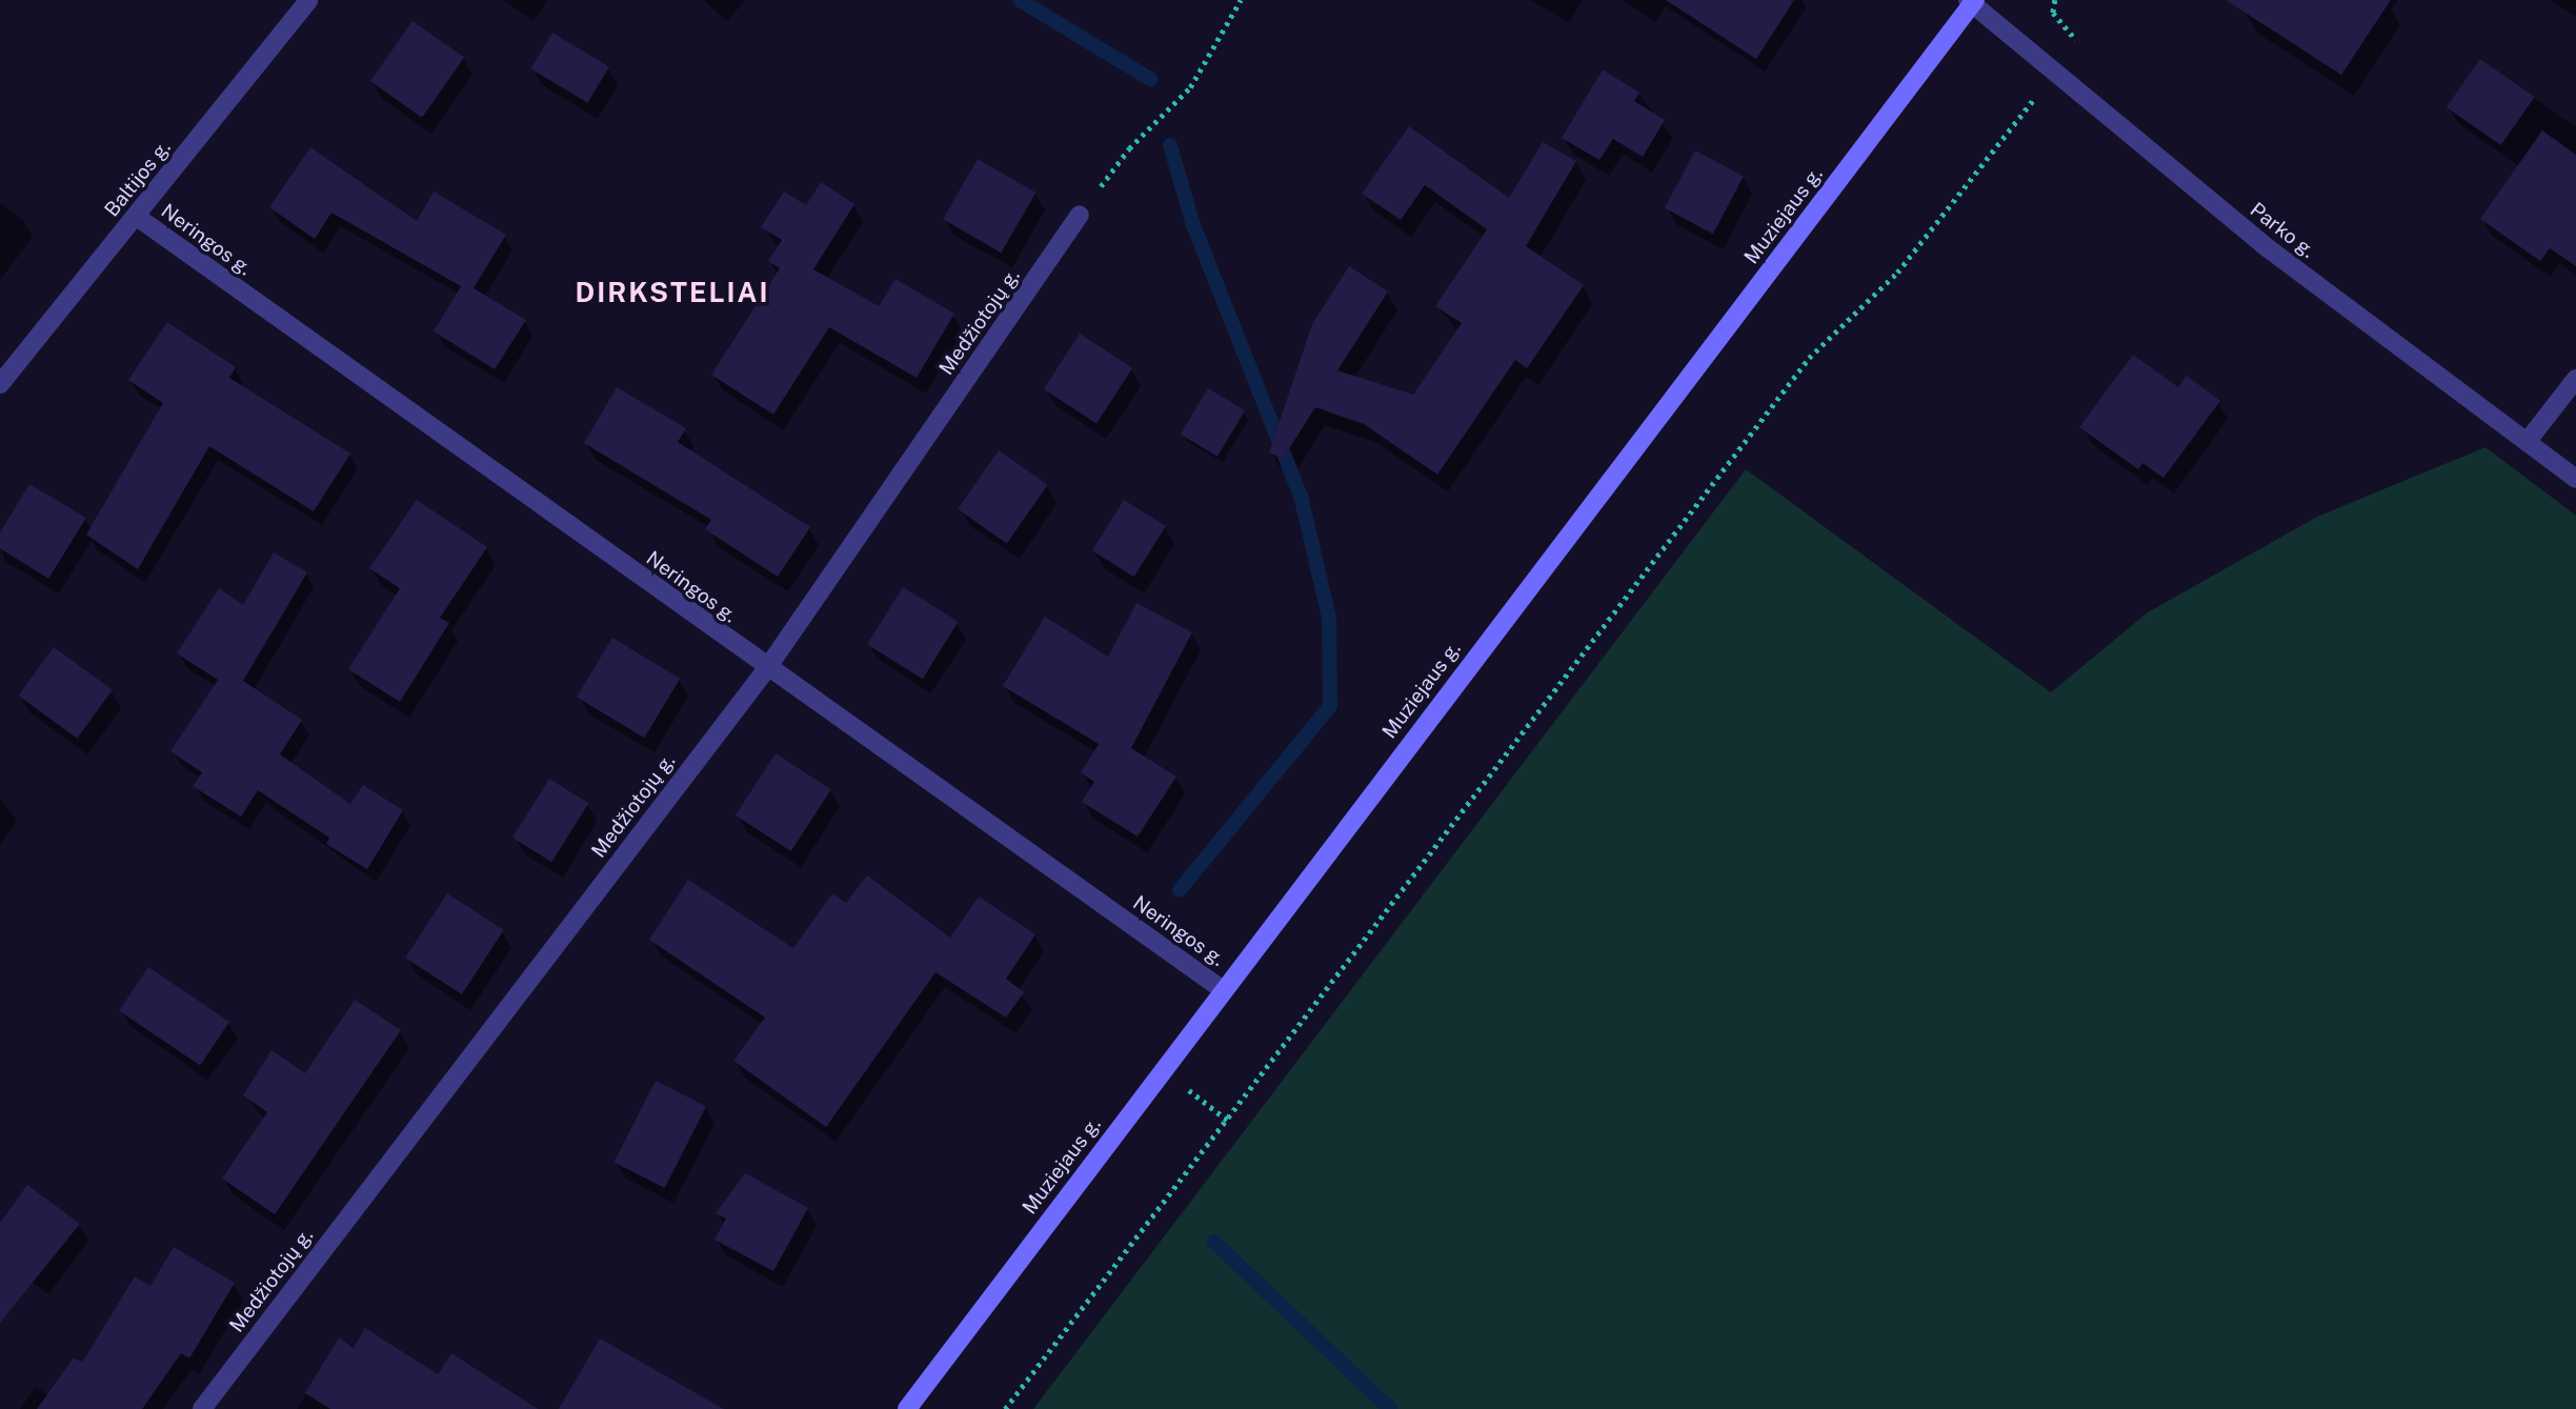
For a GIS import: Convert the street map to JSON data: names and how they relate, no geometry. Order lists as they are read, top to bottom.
{
  "streets": {
    "main road": ["Muziejaus g."],
    "street": [
      "Baltijos g.",
      "Parko g.",
      "Neringos g.",
      "Medžiotojų g."
    ]
  },
  "crossings": [
    ["Baltijos g.", "Neringos g."],
    ["Muziejaus g.", "Parko g."],
    ["Muziejaus g.", "Neringos g."],
    ["Neringos g.", "Medžiotojų g."]
  ],
  "districts": ["DIRKSTELIAI"]
}
